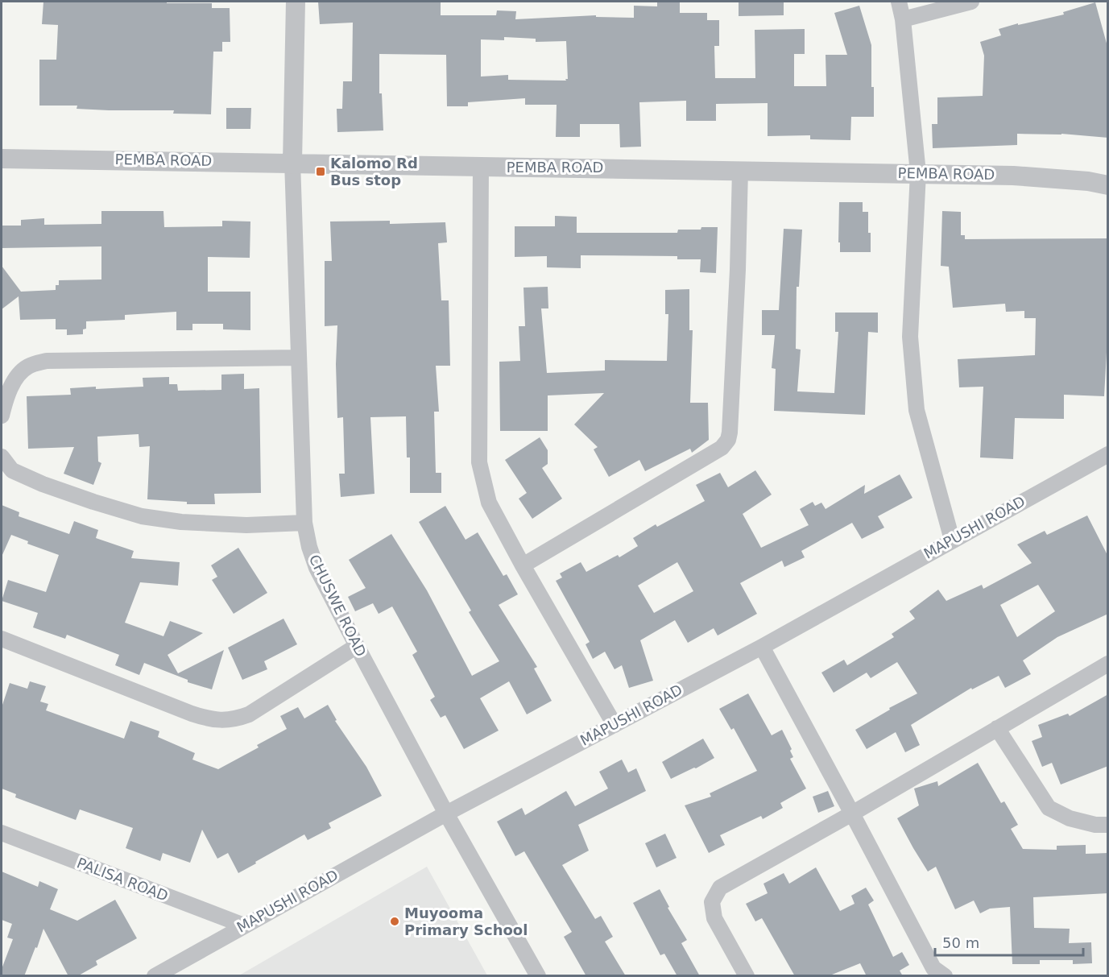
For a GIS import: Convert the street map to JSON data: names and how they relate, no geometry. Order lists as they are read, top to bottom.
{
  "streets": {
    "street": [
      "PEMBA ROAD",
      "MAPUSHI ROAD",
      "CHUSWE ROAD",
      "PALISA ROAD"
    ]
  },
  "crossings": [
    ["PEMBA ROAD", "CHUSWE ROAD"],
    ["MAPUSHI ROAD", "CHUSWE ROAD"],
    ["MAPUSHI ROAD", "PALISA ROAD"]
  ],
  "places": {
    "transit": ["Kalomo Rd Bus stop"],
    "other": ["Muyooma Primary School"]
  },
  "scale_bar": "50 m"
}
